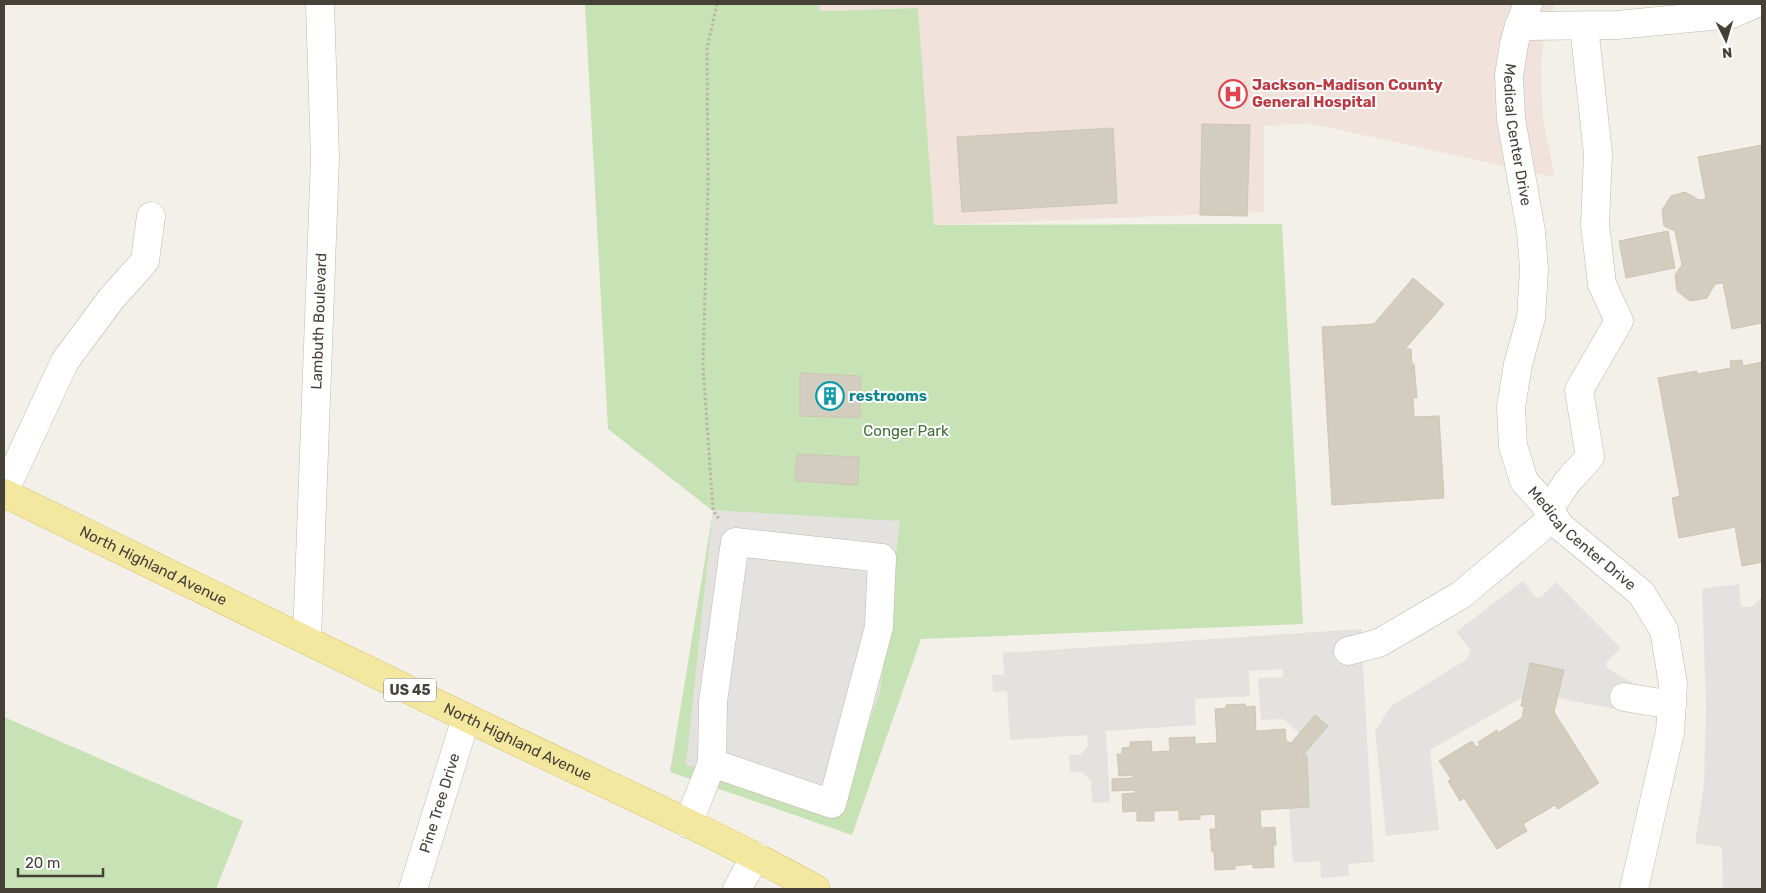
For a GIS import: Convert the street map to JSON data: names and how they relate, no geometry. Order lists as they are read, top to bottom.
{
  "streets": {
    "main road": ["North Highland Avenue", "US 45"],
    "street": ["Medical Center Drive", "Lambuth Boulevard", "Pine Tree Drive"]
  },
  "crossings": [
    ["Lambuth Boulevard", "North Highland Avenue"],
    ["North Highland Avenue", "Pine Tree Drive"]
  ],
  "parks": ["Conger Park"],
  "places": {
    "hospital": ["Jackson-Madison County General Hospital"],
    "building": ["restrooms"]
  },
  "scale_bar": "20 m",
  "north": "bottom"
}
